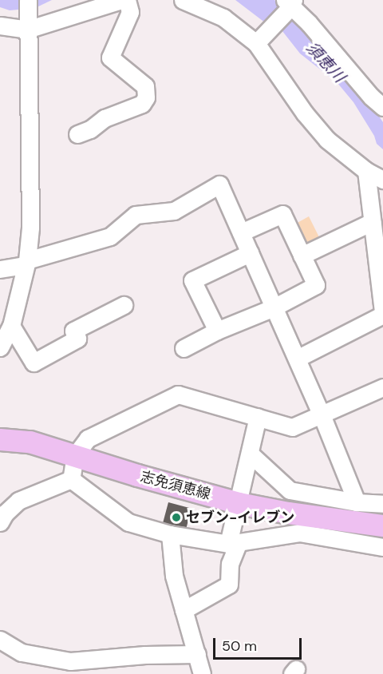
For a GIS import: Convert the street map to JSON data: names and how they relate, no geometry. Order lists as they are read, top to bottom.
{
  "streets": {
    "main road": ["志免須恵線"]
  },
  "water": ["須恵川"],
  "places": ["セブン-イレブン"],
  "scale_bar": "50 m"
}
